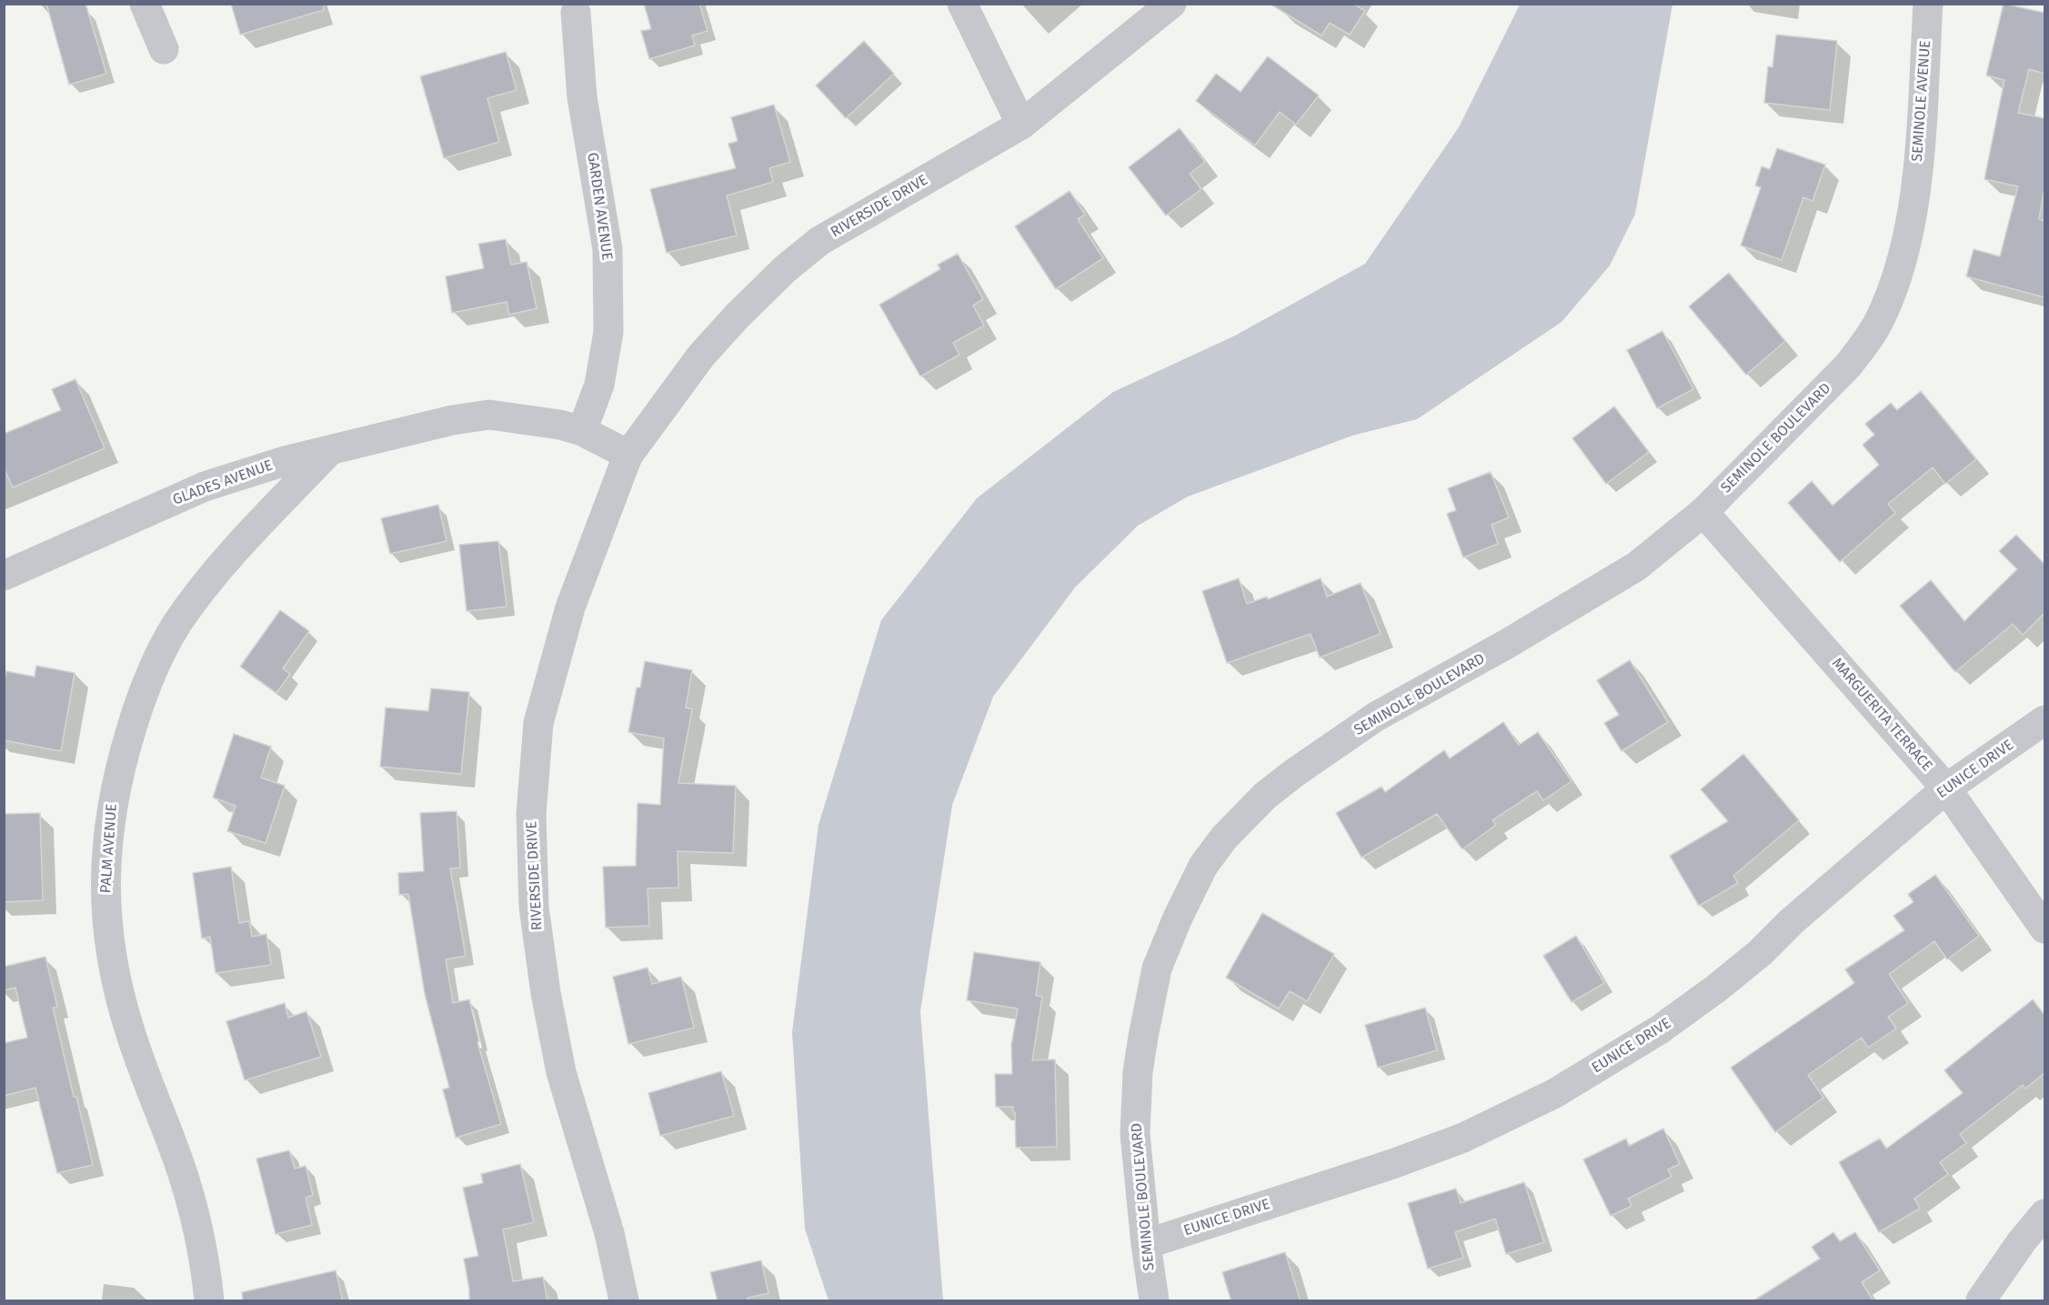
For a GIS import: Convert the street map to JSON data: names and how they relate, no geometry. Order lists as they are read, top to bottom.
{
  "streets": {
    "street": [
      "SEMINOLE AVENUE",
      "GARDEN AVENUE",
      "RIVERSIDE DRIVE",
      "SEMINOLE BOULEVARD",
      "GLADES AVENUE",
      "MARGUERITA TERRACE",
      "EUNICE DRIVE",
      "PALM AVENUE"
    ]
  },
  "crossings": [
    ["SEMINOLE AVENUE", "SEMINOLE BOULEVARD"],
    ["GARDEN AVENUE", "GLADES AVENUE"],
    ["SEMINOLE BOULEVARD", "MARGUERITA TERRACE"],
    ["SEMINOLE BOULEVARD", "EUNICE DRIVE"],
    ["GLADES AVENUE", "PALM AVENUE"],
    ["MARGUERITA TERRACE", "EUNICE DRIVE"]
  ]
}
